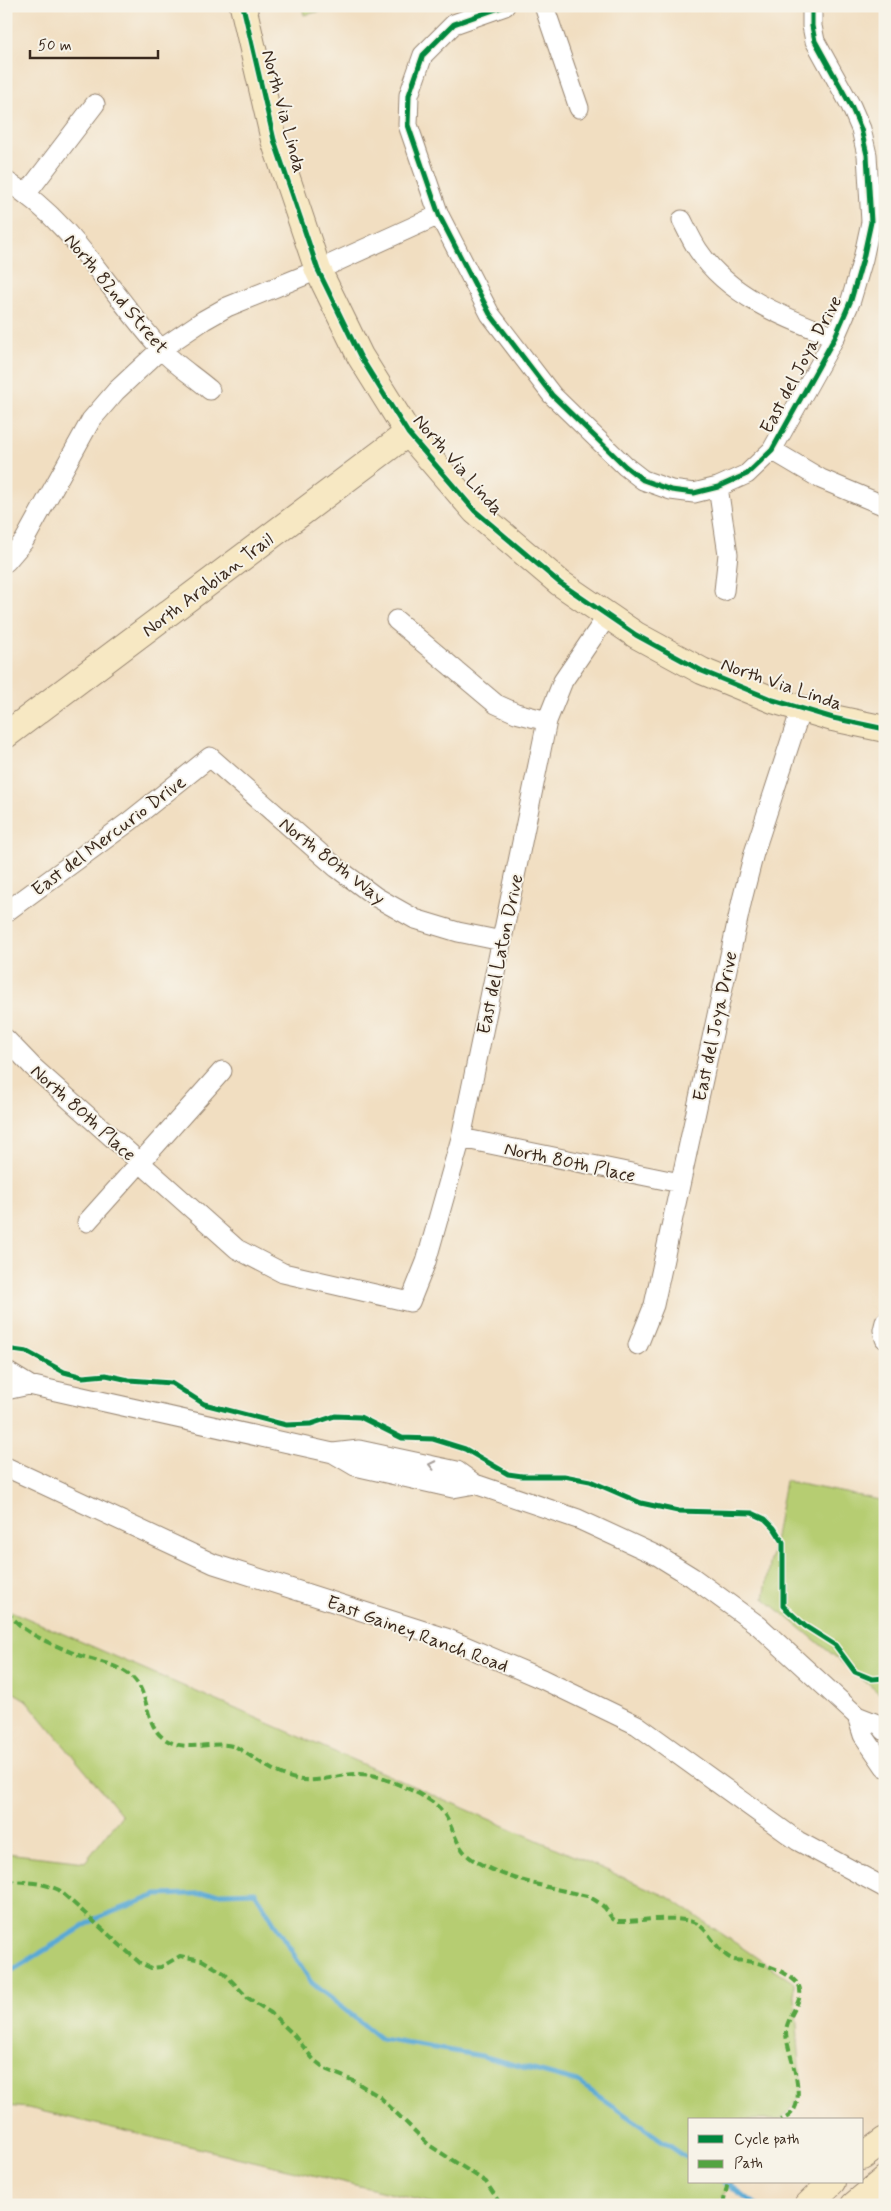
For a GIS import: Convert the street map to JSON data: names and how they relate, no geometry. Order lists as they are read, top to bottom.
{
  "streets": {
    "street": [
      "North Via Linda",
      "North 82nd Street",
      "East del Joya Drive",
      "North Arabian Trail",
      "East del Mercurio Drive",
      "North 80th Way",
      "East del Laton Drive",
      "North 80th Place",
      "East Gainey Ranch Road"
    ]
  },
  "crossings": [
    ["North Via Linda", "East del Joya Drive"],
    ["North Via Linda", "North Arabian Trail"],
    ["North Via Linda", "East del Laton Drive"],
    ["East del Joya Drive", "North 80th Place"],
    ["East del Mercurio Drive", "North 80th Way"],
    ["North 80th Way", "East del Laton Drive"],
    ["East del Laton Drive", "North 80th Place"]
  ],
  "legend": ["Cycle path", "Path"],
  "scale_bar": "50 m"
}
